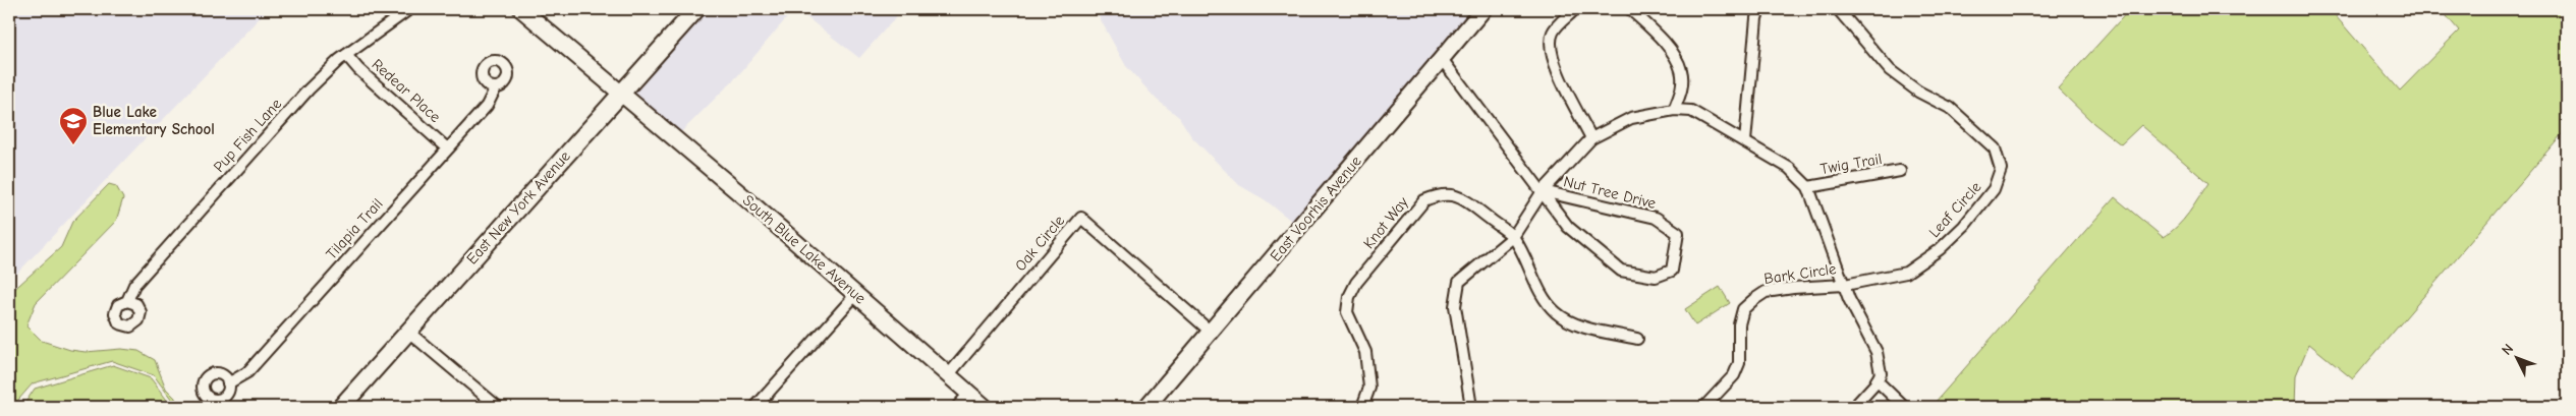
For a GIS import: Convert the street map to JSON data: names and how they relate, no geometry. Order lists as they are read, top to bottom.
{
  "streets": {
    "main road": ["East New York Avenue", "East Voorhis Avenue", "South Blue Lake Avenue"],
    "street": [
      "Redear Place",
      "Pup Fish Lane",
      "Twig Trail",
      "Nut Tree Drive",
      "Leaf Circle",
      "Knot Way",
      "Tilapia Trail",
      "Oak Circle",
      "Bark Circle"
    ]
  },
  "crossings": [
    ["Redear Place", "Pup Fish Lane"],
    ["Redear Place", "Tilapia Trail"],
    ["Twig Trail", "Bark Circle"],
    ["Nut Tree Drive", "East Voorhis Avenue"],
    ["East New York Avenue", "South Blue Lake Avenue"],
    ["East Voorhis Avenue", "Oak Circle"],
    ["Leaf Circle", "Bark Circle"],
    ["Oak Circle", "South Blue Lake Avenue"]
  ],
  "places": {
    "school or university": ["Blue Lake Elementary School"]
  },
  "north": "top left"
}
